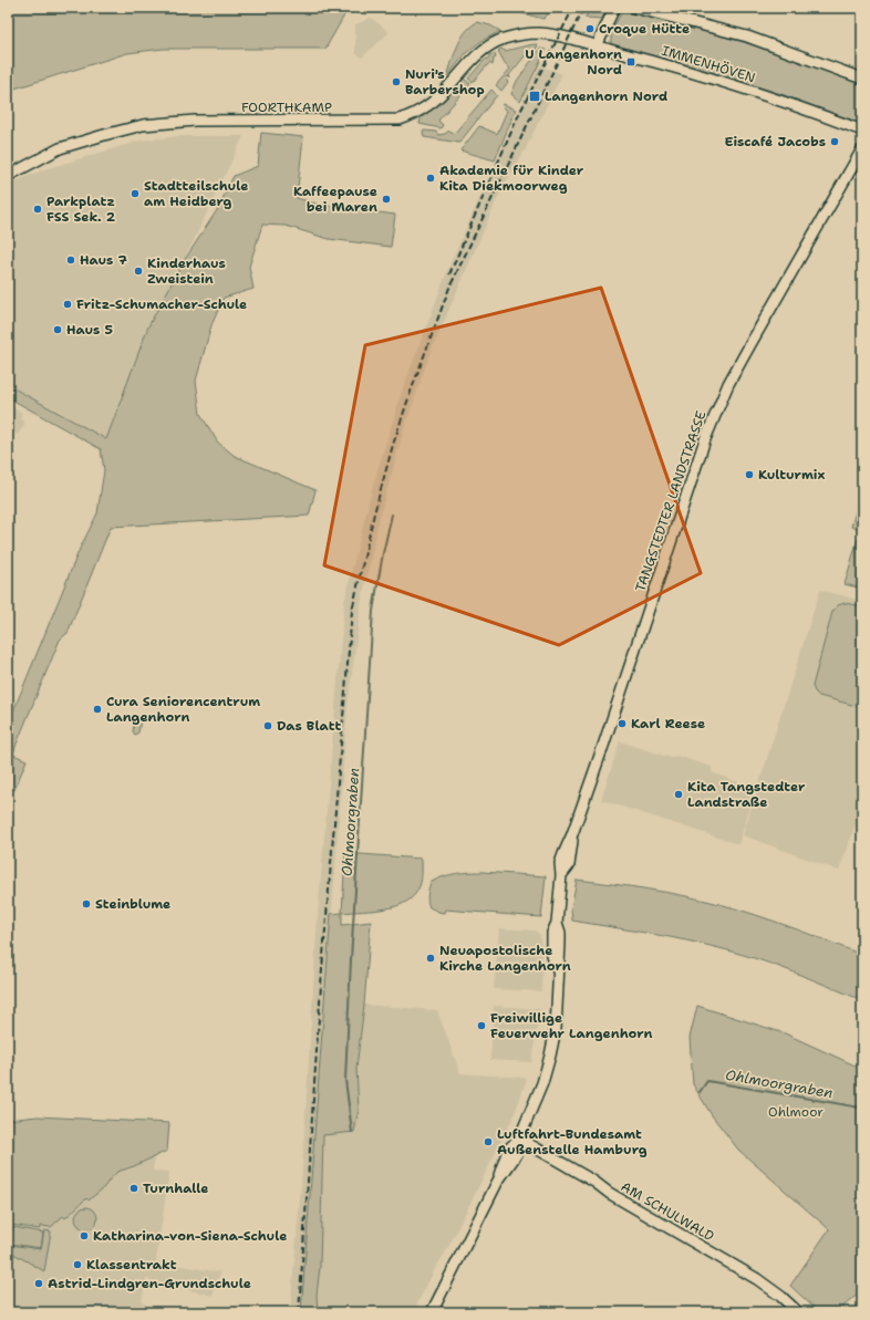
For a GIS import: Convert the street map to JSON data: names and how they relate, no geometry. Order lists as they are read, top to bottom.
{
  "streets": {
    "street": [
      "IMMENHÖVEN",
      "FOORTHKAMP",
      "TANGSTEDTER LANDSTRASSE",
      "AM SCHULWALD"
    ]
  },
  "crossings": [
    ["IMMENHÖVEN", "FOORTHKAMP"],
    ["TANGSTEDTER LANDSTRASSE", "AM SCHULWALD"]
  ],
  "water": ["Ohlmoorgraben"],
  "parks": ["Ohlmoor"],
  "places": {
    "other": [
      "Croque Hütte",
      "Nuri's Barbershop",
      "Eiscafé Jacobs",
      "Akademie für Kinder Kita Diekmoorweg",
      "Stadtteilschule am Heidberg",
      "Kaffeepause bei Maren",
      "Parkplatz FSS Sek. 2",
      "Haus 7",
      "Kinderhaus Zweistein",
      "Fritz-Schumacher-Schule",
      "Haus 5",
      "Kulturmix",
      "Cura Seniorencentrum Langenhorn",
      "Karl Reese",
      "Das Blatt",
      "Kita Tangstedter Landstraße",
      "Steinblume",
      "Neuapostolische Kirche Langenhorn",
      "Freiwillige Feuerwehr Langenhorn",
      "Luftfahrt-Bundesamt Außenstelle Hamburg",
      "Turnhalle",
      "Katharina-von-Siena-Schule",
      "Klassentrakt",
      "Astrid-Lindgren-Grundschule"
    ],
    "transit": ["U Langenhorn Nord", "Langenhorn Nord"]
  }
}
